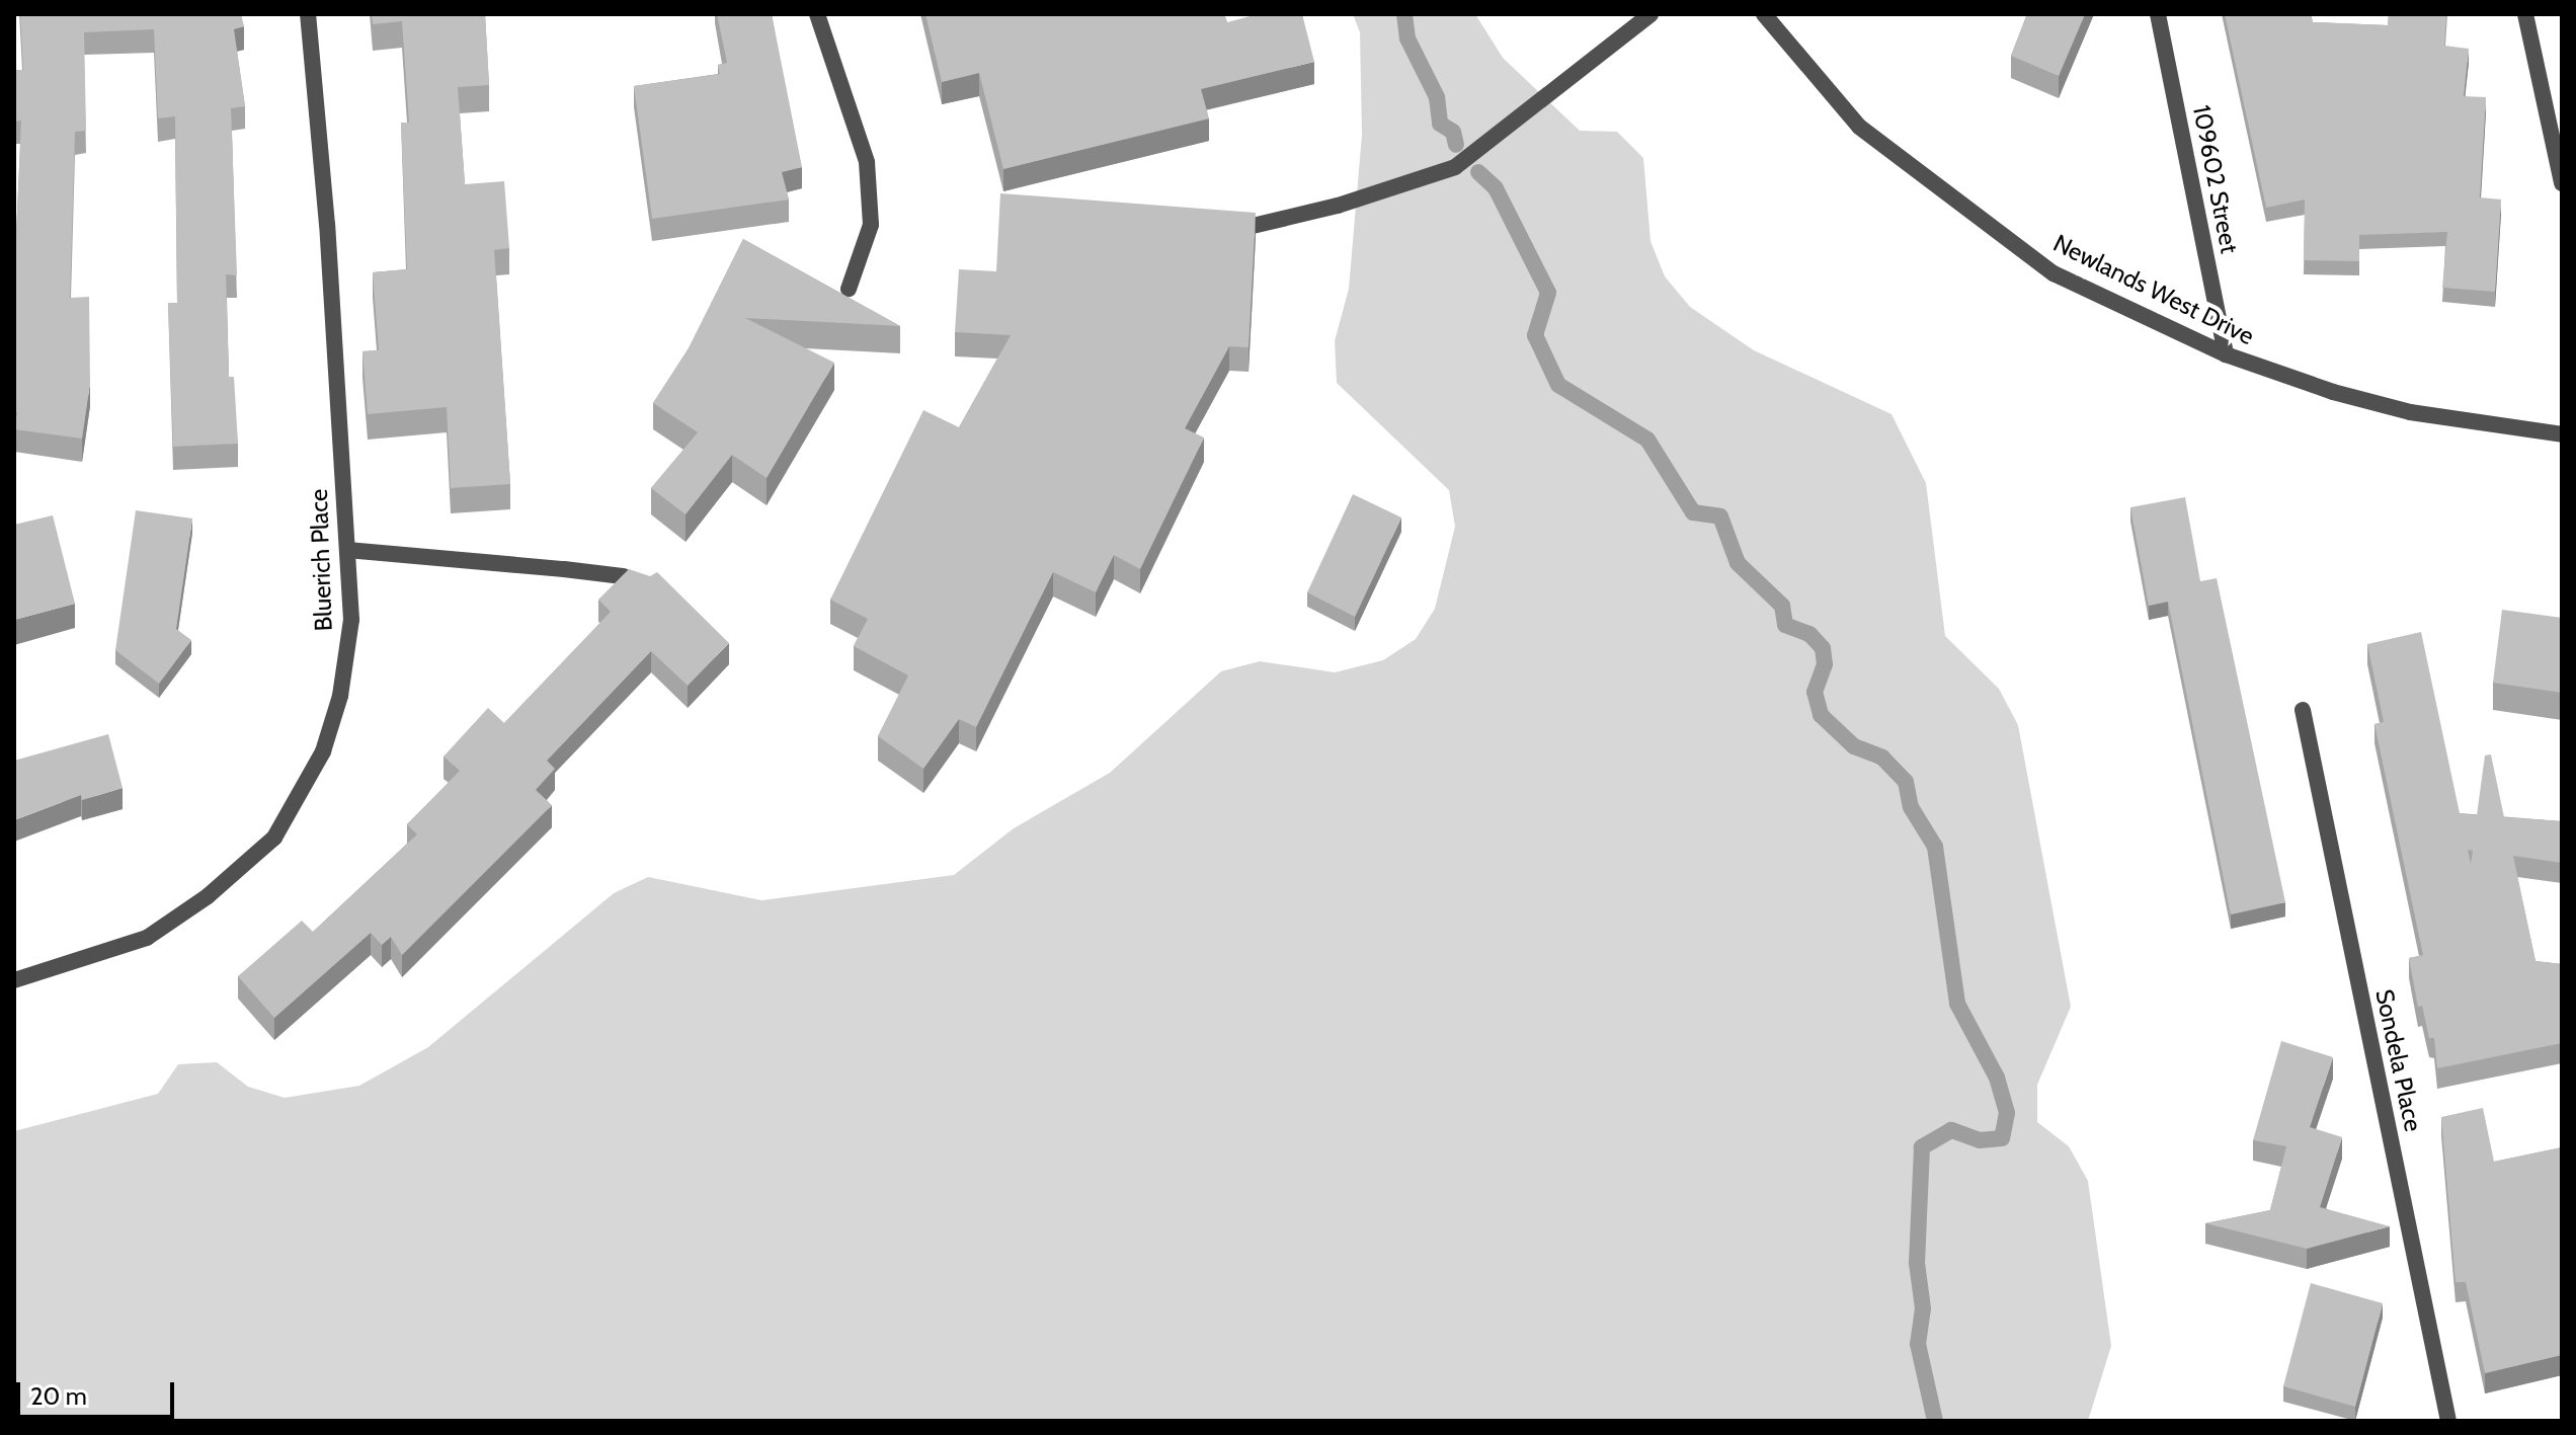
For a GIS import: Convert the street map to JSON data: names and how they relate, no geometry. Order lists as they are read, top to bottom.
{
  "streets": {
    "street": [
      "109602 Street",
      "Newlands West Drive",
      "Bluerich Place",
      "Sondela Place"
    ]
  },
  "crossings": [
    ["109602 Street", "Newlands West Drive"]
  ],
  "scale_bar": "20 m"
}
